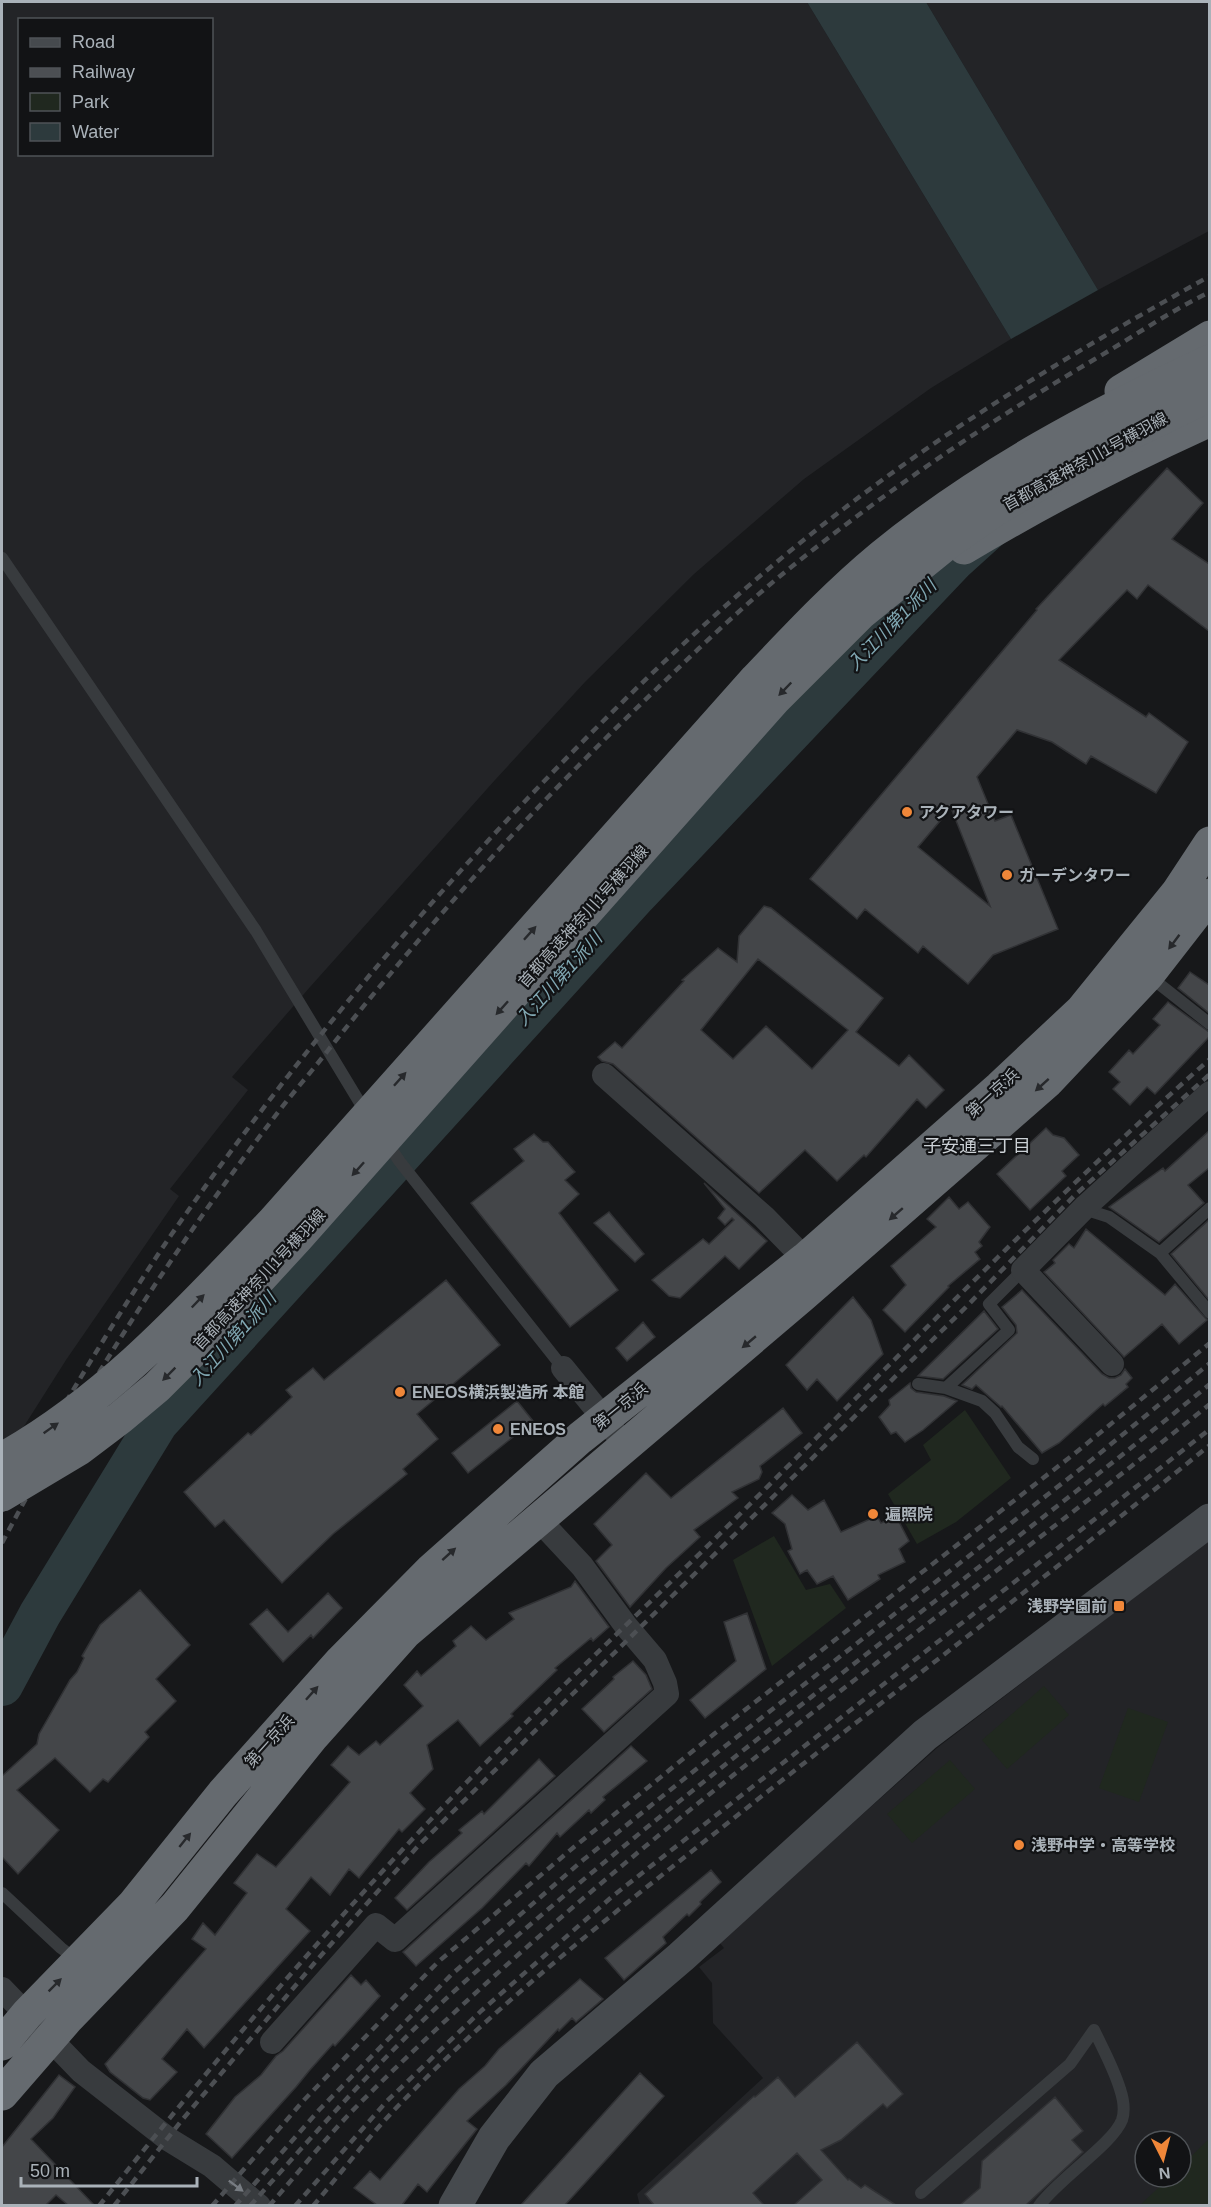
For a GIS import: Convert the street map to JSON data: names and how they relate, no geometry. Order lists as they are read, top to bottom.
{
  "streets": {
    "highway": ["首都高速神奈川1号横羽線", "第一京浜"]
  },
  "districts": ["子安通三丁目"],
  "water": ["入江川第1派川"],
  "places": {
    "other": [
      "アクアタワー",
      "ガーデンタワー",
      "ENEOS横浜製造所 本館",
      "ENEOS",
      "遍照院",
      "浅野中学・高等学校"
    ],
    "transit": ["浅野学園前"]
  },
  "legend": [
    "Road",
    "Railway",
    "Park",
    "Water"
  ],
  "scale_bar": "50 m",
  "north": "bottom"
}
